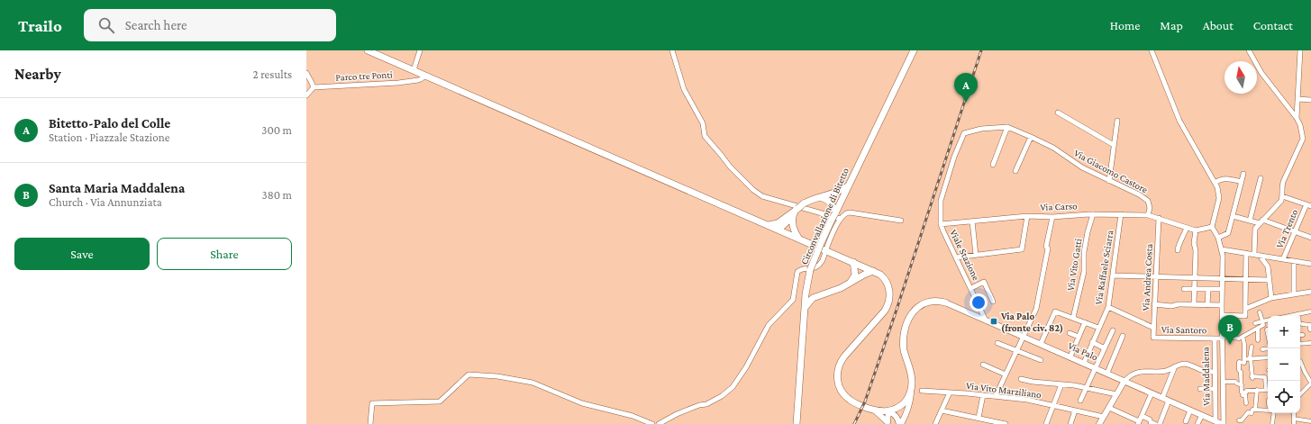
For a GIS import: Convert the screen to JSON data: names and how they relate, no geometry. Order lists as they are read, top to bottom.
{
  "streets": {
    "main road": ["Circonvallazione di Bitetto", "Via Palo"],
    "street": [
      "Parco tre Ponti",
      "Via Giacomo Castore",
      "Via Carso",
      "Via Trento",
      "Viale Stazione",
      "Via Vito Gatti",
      "Via Raffaele Sciarra",
      "Via Andrea Costa",
      "Via Santoro",
      "Via Maddalena",
      "Via Vito Marziliano"
    ]
  },
  "crossings": [
    ["Via Giacomo Castore", "Via Carso"],
    ["Via Giacomo Castore", "Viale Stazione"],
    ["Via Carso", "Viale Stazione"],
    ["Via Carso", "Via Vito Gatti"],
    ["Via Carso", "Via Raffaele Sciarra"],
    ["Viale Stazione", "Via Palo"],
    ["Via Raffaele Sciarra", "Via Palo"],
    ["Via Andrea Costa", "Via Santoro"],
    ["Via Santoro", "Via Maddalena"],
    ["Via Palo", "Via Maddalena"]
  ],
  "places": {
    "transit": ["Via Palo (fronte civ. 82)"]
  },
  "north": "top",
  "page": {
    "header": "Trailo",
    "search": "Search here",
    "nav": [
      "Home",
      "Map",
      "About",
      "Contact"
    ],
    "heading": ["Nearby", "2 results"],
    "pins": ["A", "B"],
    "list": [
      {
        "mark": "A",
        "name": "Bitetto-Palo del Colle",
        "note": "Station · Piazzale Stazione",
        "value": "300 m"
      },
      {
        "mark": "B",
        "name": "Santa Maria Maddalena",
        "note": "Church · Via Annunziata",
        "value": "380 m"
      }
    ],
    "buttons": ["Save", "Share"],
    "map_buttons": ["+", "−"]
  }
}
